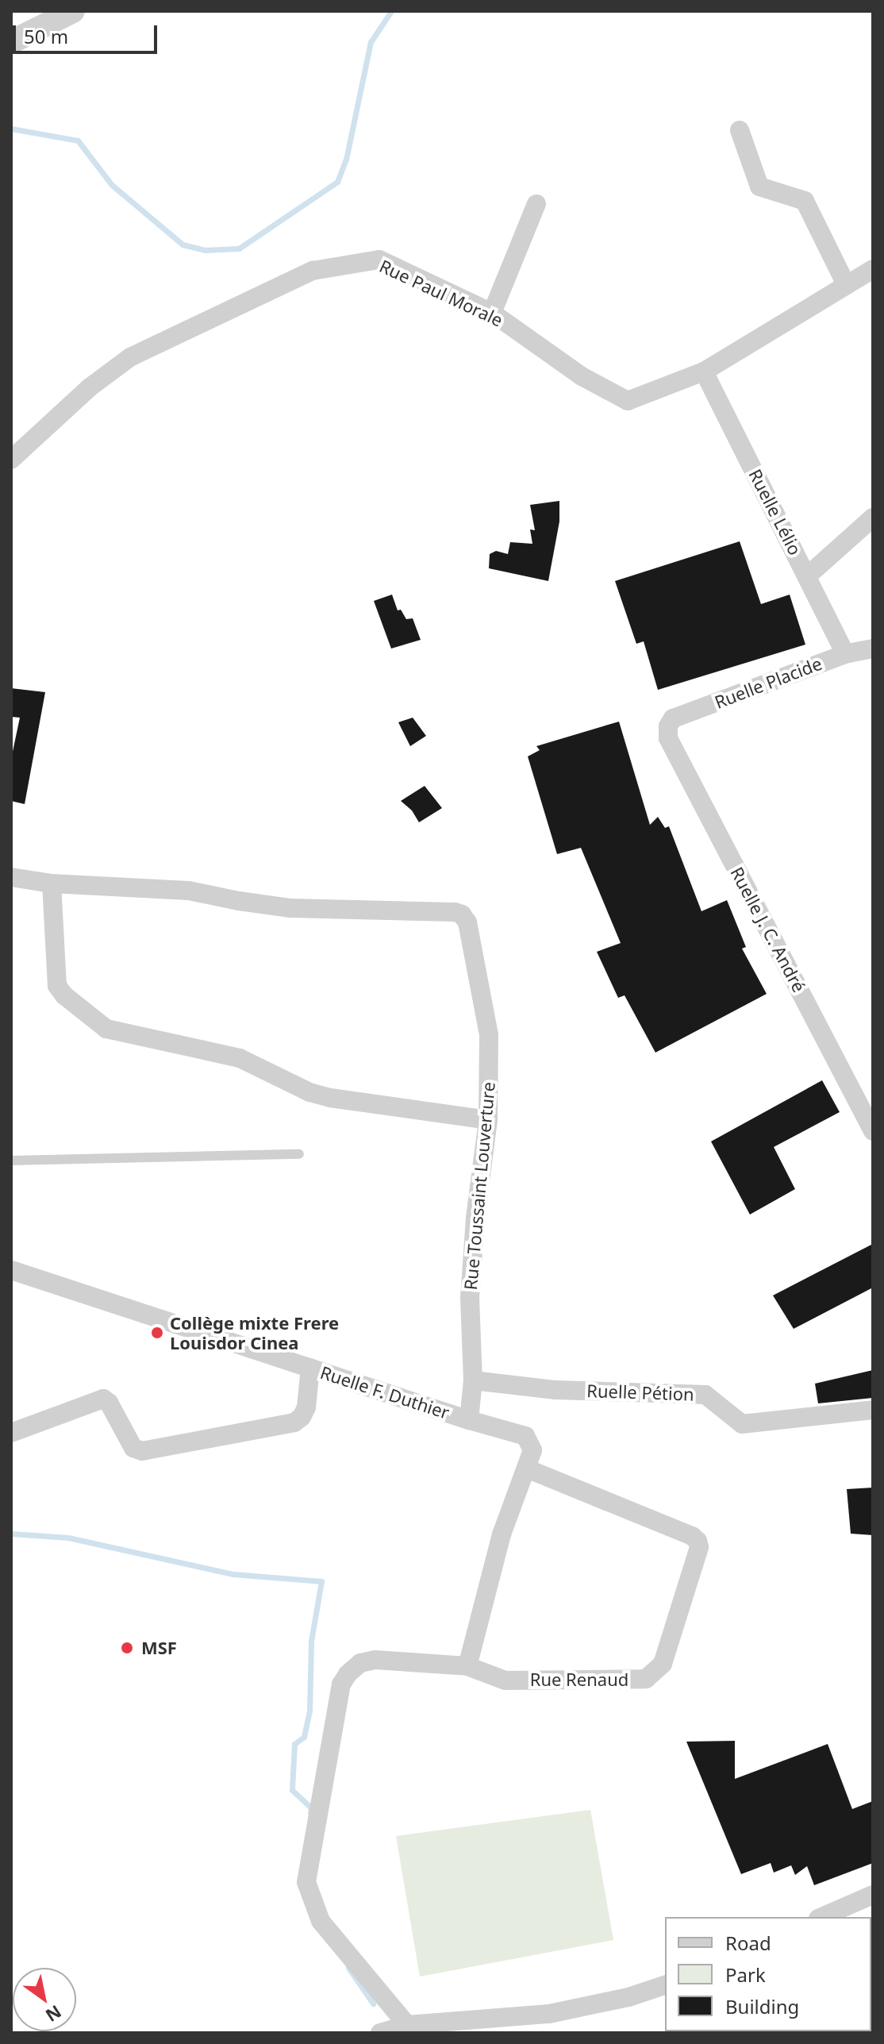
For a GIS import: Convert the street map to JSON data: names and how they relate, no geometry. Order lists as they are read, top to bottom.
{
  "streets": {
    "street": [
      "Rue Paul Morale",
      "Ruelle Lélio",
      "Ruelle Placide",
      "Ruelle J. C. André",
      "Rue Toussaint Louverture",
      "Ruelle F. Duthier",
      "Ruelle Pétion",
      "Rue Renaud"
    ]
  },
  "crossings": [
    ["Rue Paul Morale", "Ruelle Lélio"],
    ["Ruelle Lélio", "Ruelle Placide"],
    ["Ruelle Placide", "Ruelle J. C. André"],
    ["Rue Toussaint Louverture", "Ruelle F. Duthier"],
    ["Rue Toussaint Louverture", "Ruelle Pétion"],
    ["Ruelle F. Duthier", "Rue Renaud"]
  ],
  "places": ["Collège mixte Frere Louisdor Cinea", "MSF"],
  "legend": ["Road", "Park", "Building"],
  "scale_bar": "50 m",
  "north": "bottom right"
}
